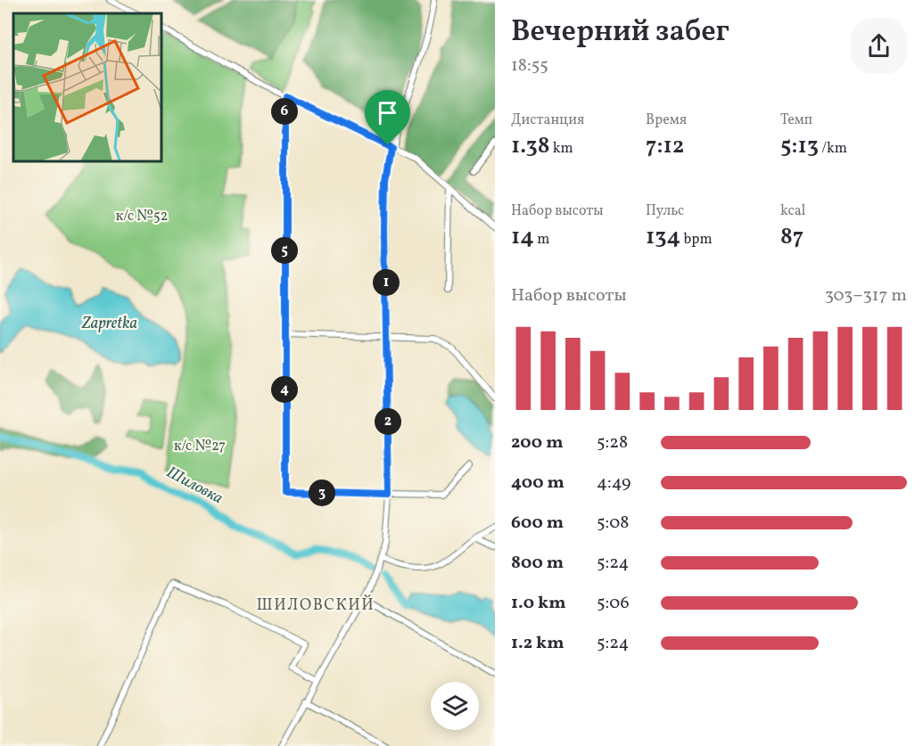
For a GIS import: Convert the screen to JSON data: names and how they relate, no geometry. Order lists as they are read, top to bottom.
{
  "districts": ["ШИЛОВСКИЙ"],
  "water": ["Zapretka", "Шиловка"],
  "parks": ["к/с №52", "к/с №27"],
  "page": {
    "heading": ["Вечерний забег", "18:55"],
    "stats": [
      ["Дистанция", "1.38 km"],
      ["Время", "7:12"],
      ["Темп", "5:13 /km"],
      ["Набор высоты", "14 m"],
      ["Пульс", "134 bpm"],
      ["kcal", "87"]
    ],
    "pins": [
      "6",
      "5",
      "1",
      "4",
      "2",
      "3"
    ],
    "chart": ["Набор высоты", "303–317 m"],
    "list": [
      {
        "name": "200 m",
        "note": "5:28"
      },
      {
        "name": "400 m",
        "note": "4:49"
      },
      {
        "name": "600 m",
        "note": "5:08"
      },
      {
        "name": "800 m",
        "note": "5:24"
      },
      {
        "name": "1.0 km",
        "note": "5:06"
      },
      {
        "name": "1.2 km",
        "note": "5:24"
      }
    ]
  }
}
